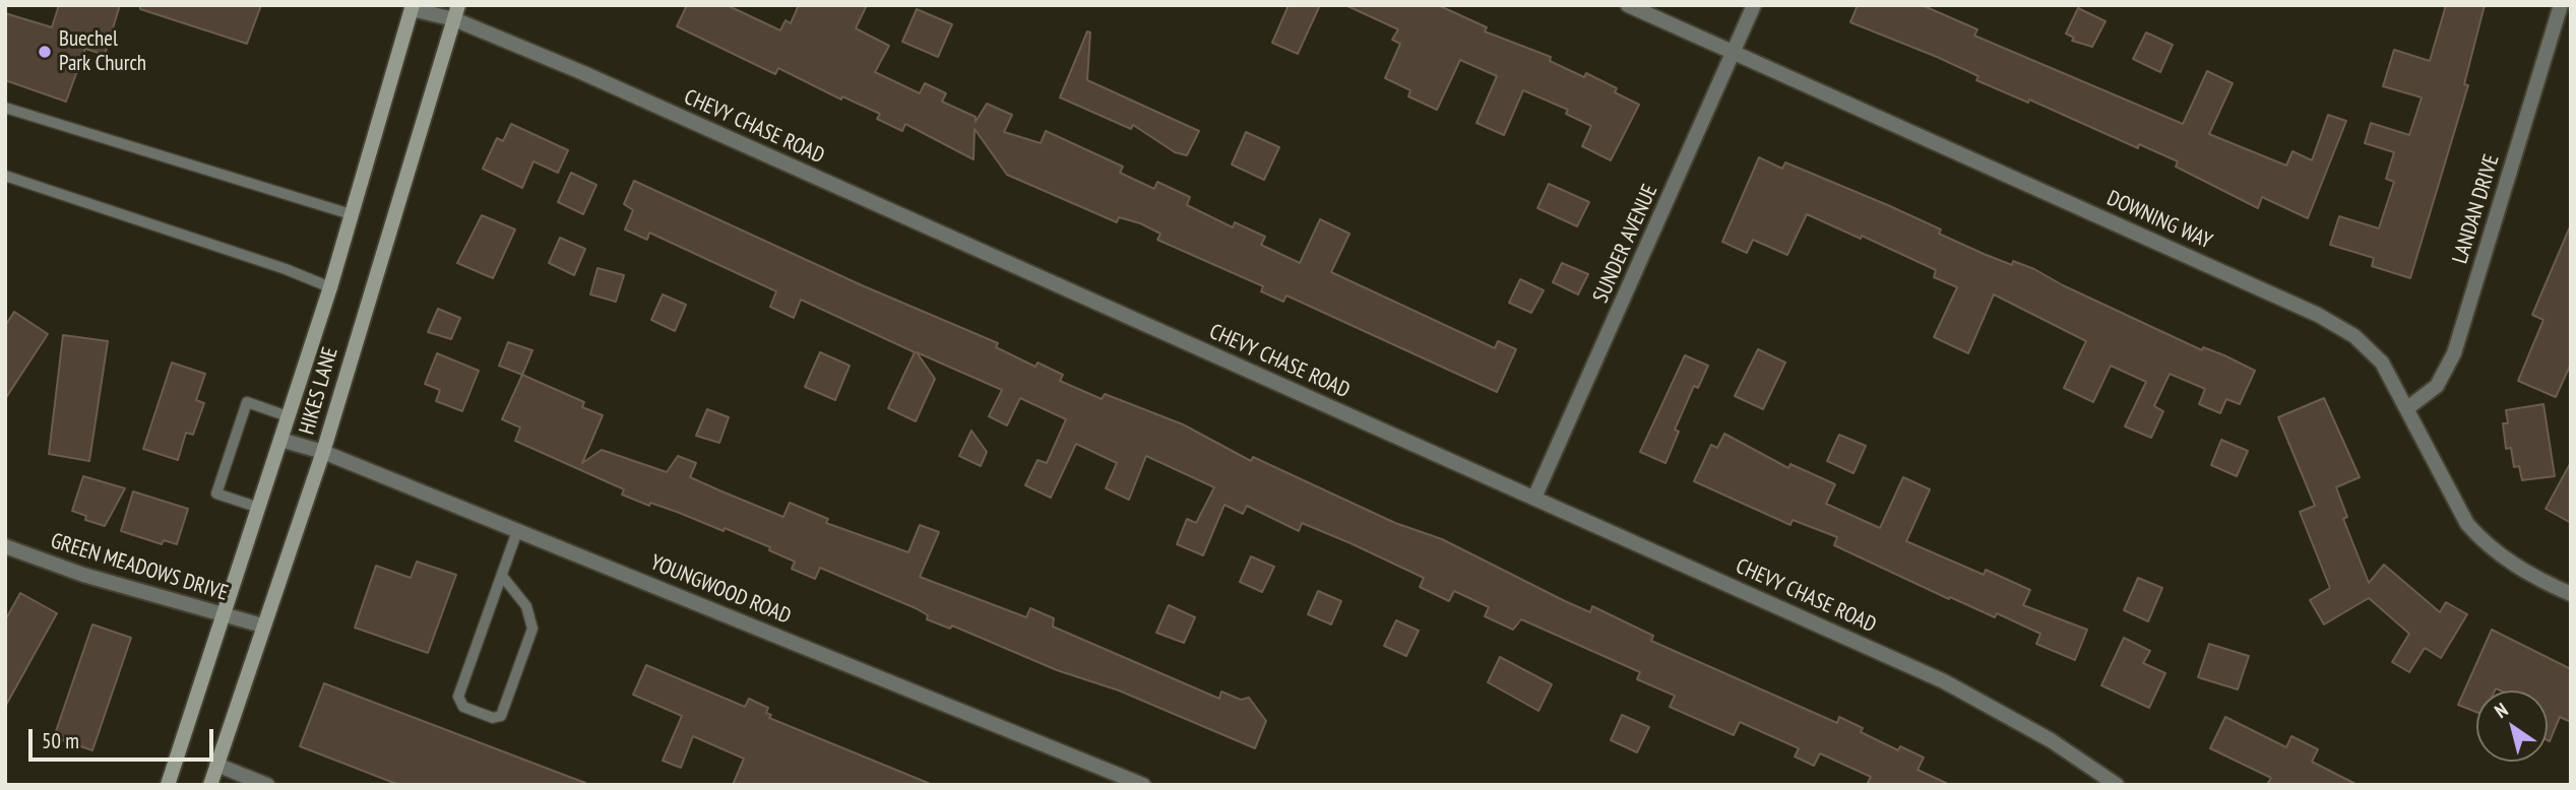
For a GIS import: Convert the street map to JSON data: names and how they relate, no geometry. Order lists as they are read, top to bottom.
{
  "streets": {
    "main road": ["HIKES LANE"],
    "street": [
      "CHEVY CHASE ROAD",
      "LANDAN DRIVE",
      "DOWNING WAY",
      "SUNDER AVENUE",
      "GREEN MEADOWS DRIVE",
      "YOUNGWOOD ROAD"
    ]
  },
  "crossings": [
    ["CHEVY CHASE ROAD", "SUNDER AVENUE"],
    ["CHEVY CHASE ROAD", "HIKES LANE"],
    ["LANDAN DRIVE", "DOWNING WAY"],
    ["DOWNING WAY", "SUNDER AVENUE"],
    ["HIKES LANE", "GREEN MEADOWS DRIVE"],
    ["HIKES LANE", "YOUNGWOOD ROAD"]
  ],
  "places": ["Buechel Park Church"],
  "scale_bar": "50 m",
  "north": "top left"
}
